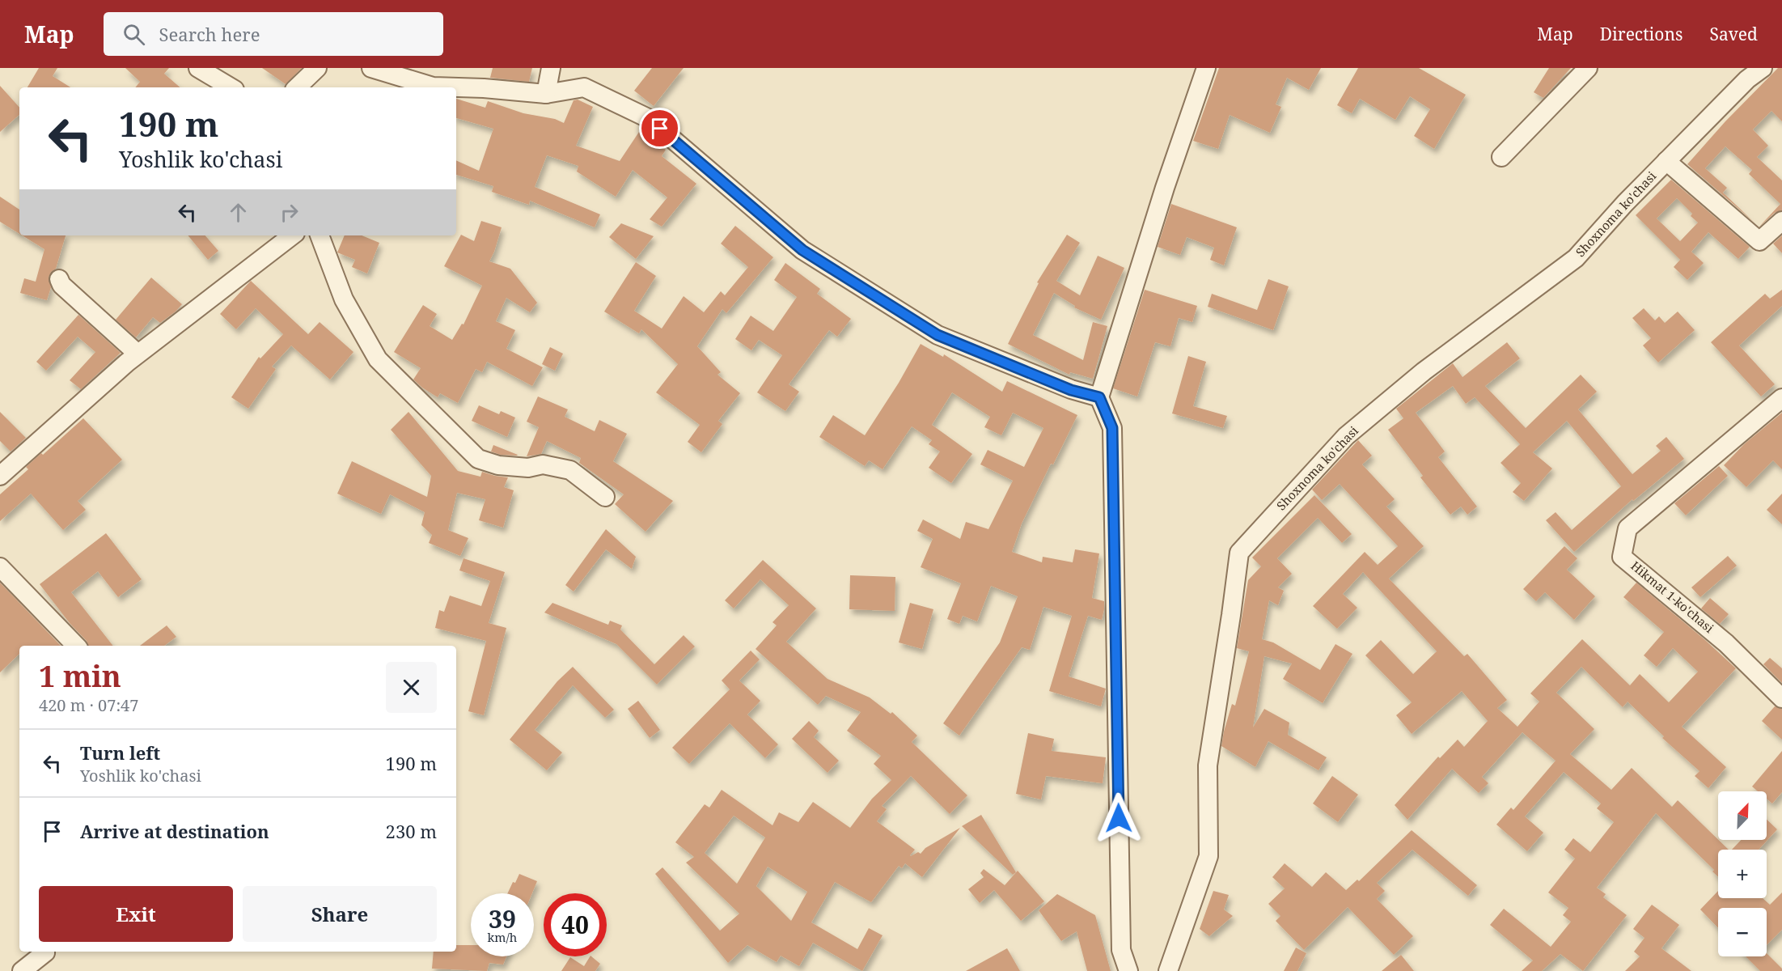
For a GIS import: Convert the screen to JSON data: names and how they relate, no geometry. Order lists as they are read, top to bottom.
{
  "streets": {
    "street": ["Shoxnoma ko'chasi", "Hikmat 1-ko'chasi"]
  },
  "north": "top right",
  "page": {
    "header": "Map",
    "search": "Search here",
    "nav": ["Map", "Directions", "Saved"],
    "turn": ["190 m", "Yoshlik ko'chasi"],
    "heading": ["1 min", "420 m · 07:47"],
    "list": [
      {
        "name": "Turn left",
        "note": "Yoshlik ko'chasi",
        "value": "190 m"
      },
      {
        "name": "Arrive at destination",
        "value": "230 m"
      }
    ],
    "map_buttons": ["+", "−"],
    "buttons": ["Exit", "Share"],
    "speed": "39 km/h",
    "limit": "40"
  }
}
